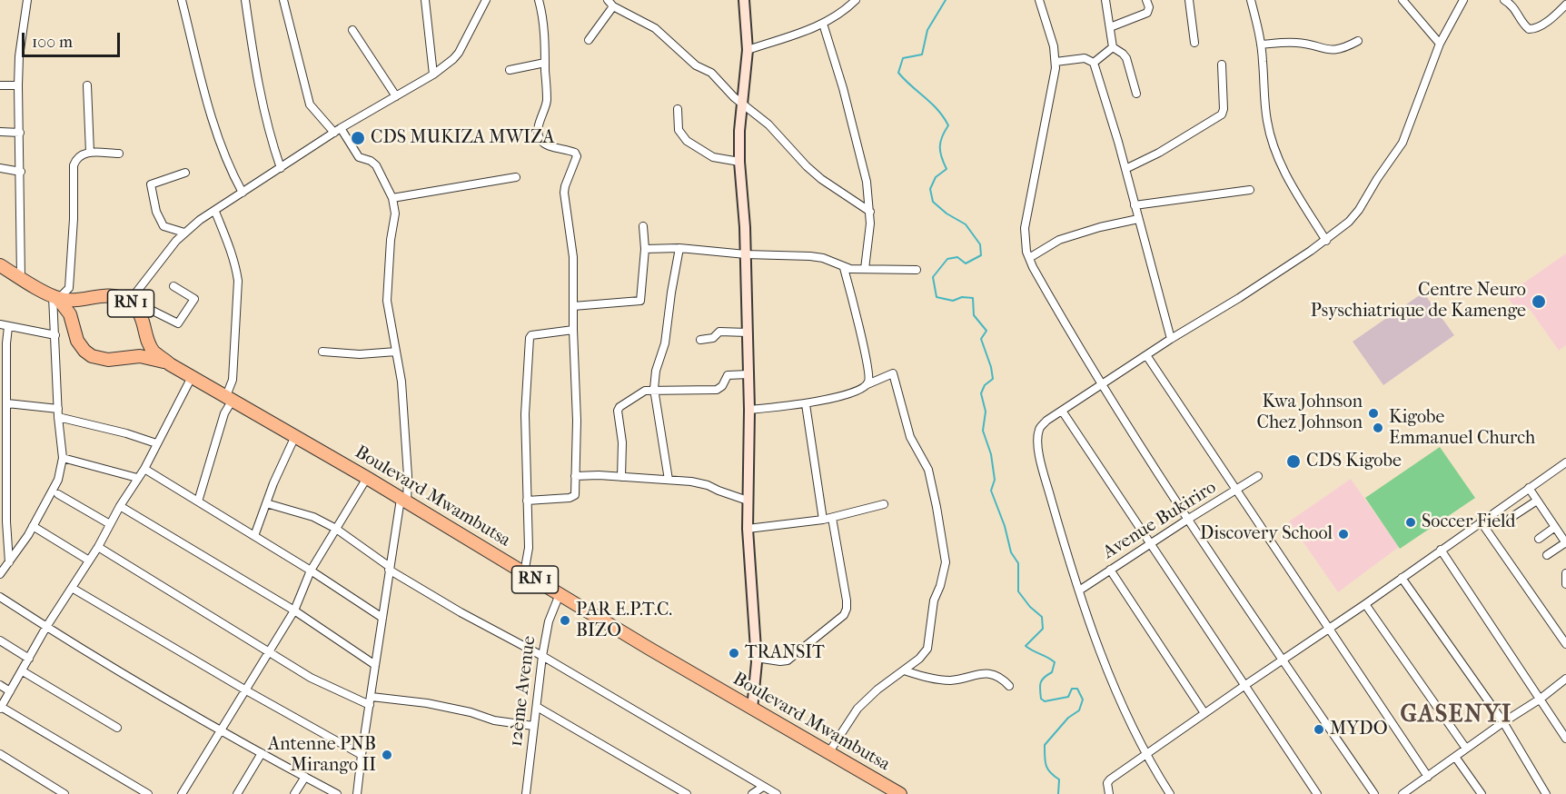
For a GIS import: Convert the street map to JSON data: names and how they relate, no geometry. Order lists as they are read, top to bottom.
{
  "streets": {
    "highway": ["RN 1", "Boulevard Mwambutsa"],
    "street": ["Avenue Bukiriro", "12ème Avenue"]
  },
  "crossings": [
    ["RN 1", "Boulevard Mwambutsa"],
    ["Boulevard Mwambutsa", "12ème Avenue"]
  ],
  "districts": ["GASENYI"],
  "places": [
    "CDS MUKIZA MWIZA",
    "Centre Neuro Psyschiatrique de Kamenge",
    "Kwa Johnson Chez Johnson",
    "Kigobe Emmanuel Church",
    "CDS Kigobe",
    "Soccer Field",
    "Discovery School",
    "PAR E.P.T.C. BIZO",
    "TRANSIT",
    "MYDO",
    "Antenne PNB Mirango II"
  ],
  "scale_bar": "100 m"
}
